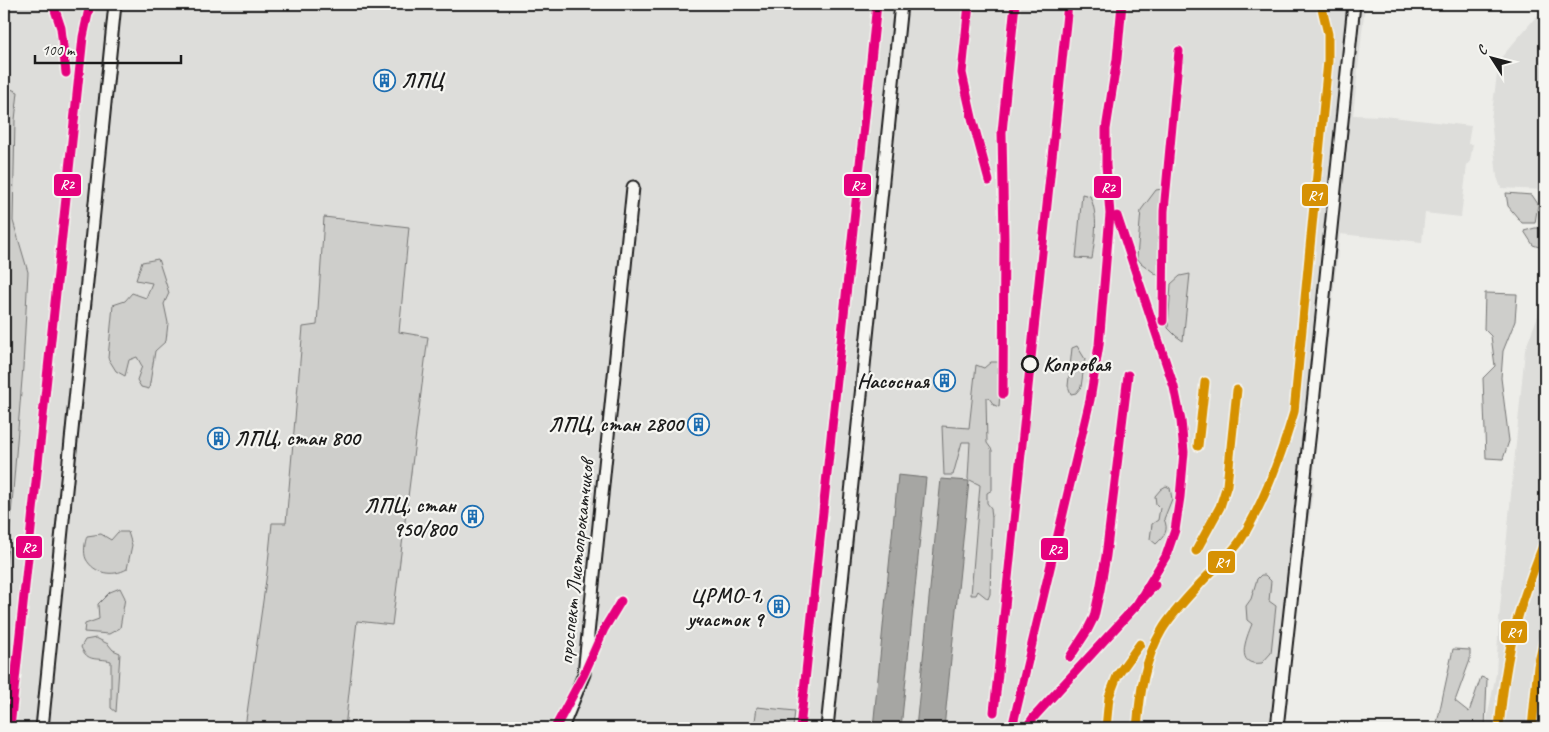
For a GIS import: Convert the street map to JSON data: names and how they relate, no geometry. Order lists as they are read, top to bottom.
{
  "streets": {
    "street": ["проспект Листопрокатчиков"]
  },
  "places": {
    "building": [
      "ЛПЦ",
      "Насосная",
      "ЛПЦ, стан 2800",
      "ЛПЦ, стан 800",
      "ЛПЦ, стан 950/800",
      "ЦРМО-1, участок 9"
    ],
    "other": ["Копровая"]
  },
  "lines": ["transit line R1", "transit line R2"],
  "scale_bar": "100 m",
  "north": "top left"
}
